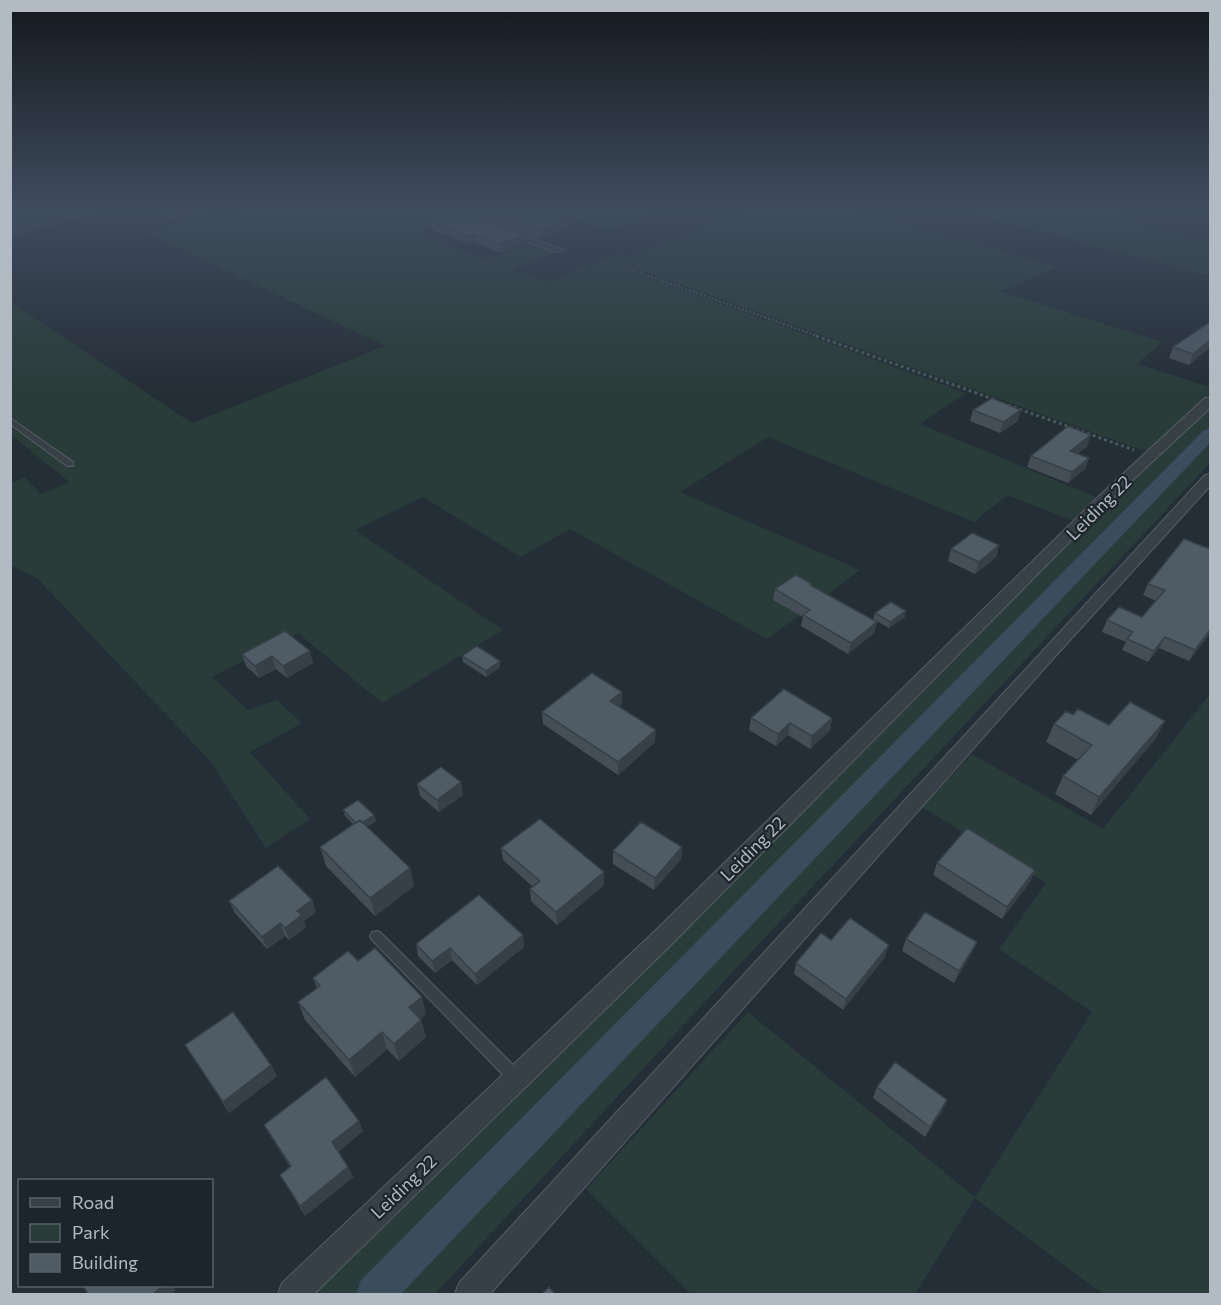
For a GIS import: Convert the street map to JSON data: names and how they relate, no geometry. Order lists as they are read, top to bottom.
{
  "streets": {
    "street": ["Leiding 22"]
  },
  "legend": ["Road", "Park", "Building"]
}
